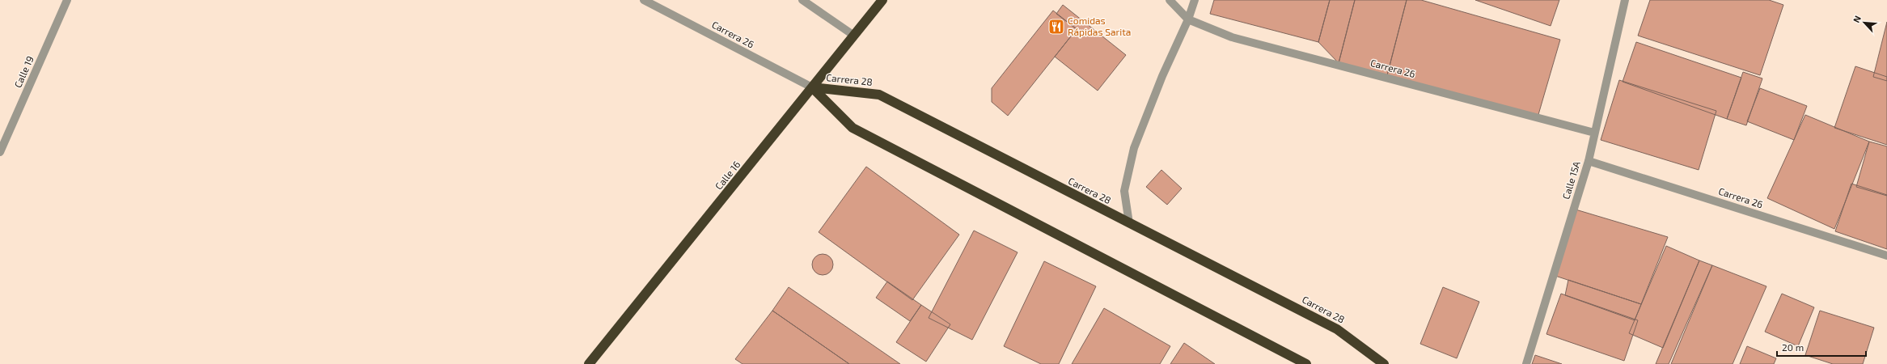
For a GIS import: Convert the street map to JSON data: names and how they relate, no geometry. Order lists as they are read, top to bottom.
{
  "streets": {
    "highway": ["Carrera 28", "Calle 16"],
    "street": ["Carrera 26", "Calle 19", "Calle 15A"]
  },
  "crossings": [
    ["Carrera 26", "Carrera 28"],
    ["Carrera 26", "Calle 16"],
    ["Carrera 26", "Calle 15A"],
    ["Carrera 28", "Calle 16"]
  ],
  "places": {
    "restaurant": ["Comidas Rápidas Sarita"]
  },
  "scale_bar": "20 m",
  "north": "top left"
}
